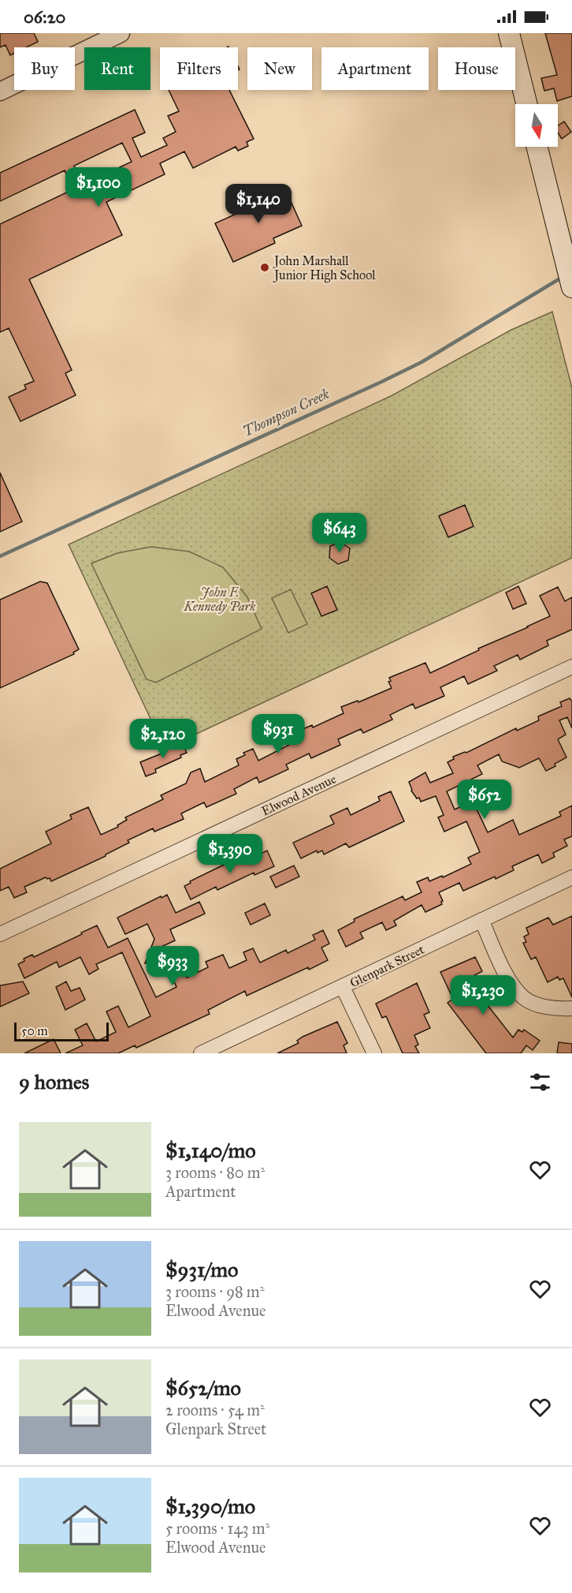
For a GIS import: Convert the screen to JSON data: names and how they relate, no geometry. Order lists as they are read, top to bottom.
{
  "streets": {
    "street": ["Elwood Avenue", "Glenpark Street"]
  },
  "water": ["Thompson Creek"],
  "parks": ["John F. Kennedy Park"],
  "places": ["John Marshall Junior High School"],
  "scale_bar": "50 m",
  "north": "bottom",
  "page": {
    "status": "06:20",
    "chip": [
      "Buy",
      "Rent",
      "Filters",
      "New",
      "Apartment",
      "House"
    ],
    "price": [
      "$1,100",
      "$1,140",
      "$643",
      "$931",
      "$2,120",
      "$652",
      "$1,390",
      "$933",
      "$1,230"
    ],
    "scale": "50 m",
    "heading": "9 homes",
    "list": [
      {
        "name": "$1,140/mo",
        "note": "3 rooms · 80 m² · Apartment"
      },
      {
        "name": "$931/mo",
        "note": "3 rooms · 98 m² · Elwood Avenue"
      },
      {
        "name": "$652/mo",
        "note": "2 rooms · 54 m² · Glenpark Street"
      },
      {
        "name": "$1,390/mo",
        "note": "5 rooms · 143 m² · Elwood Avenue"
      }
    ]
  }
}
